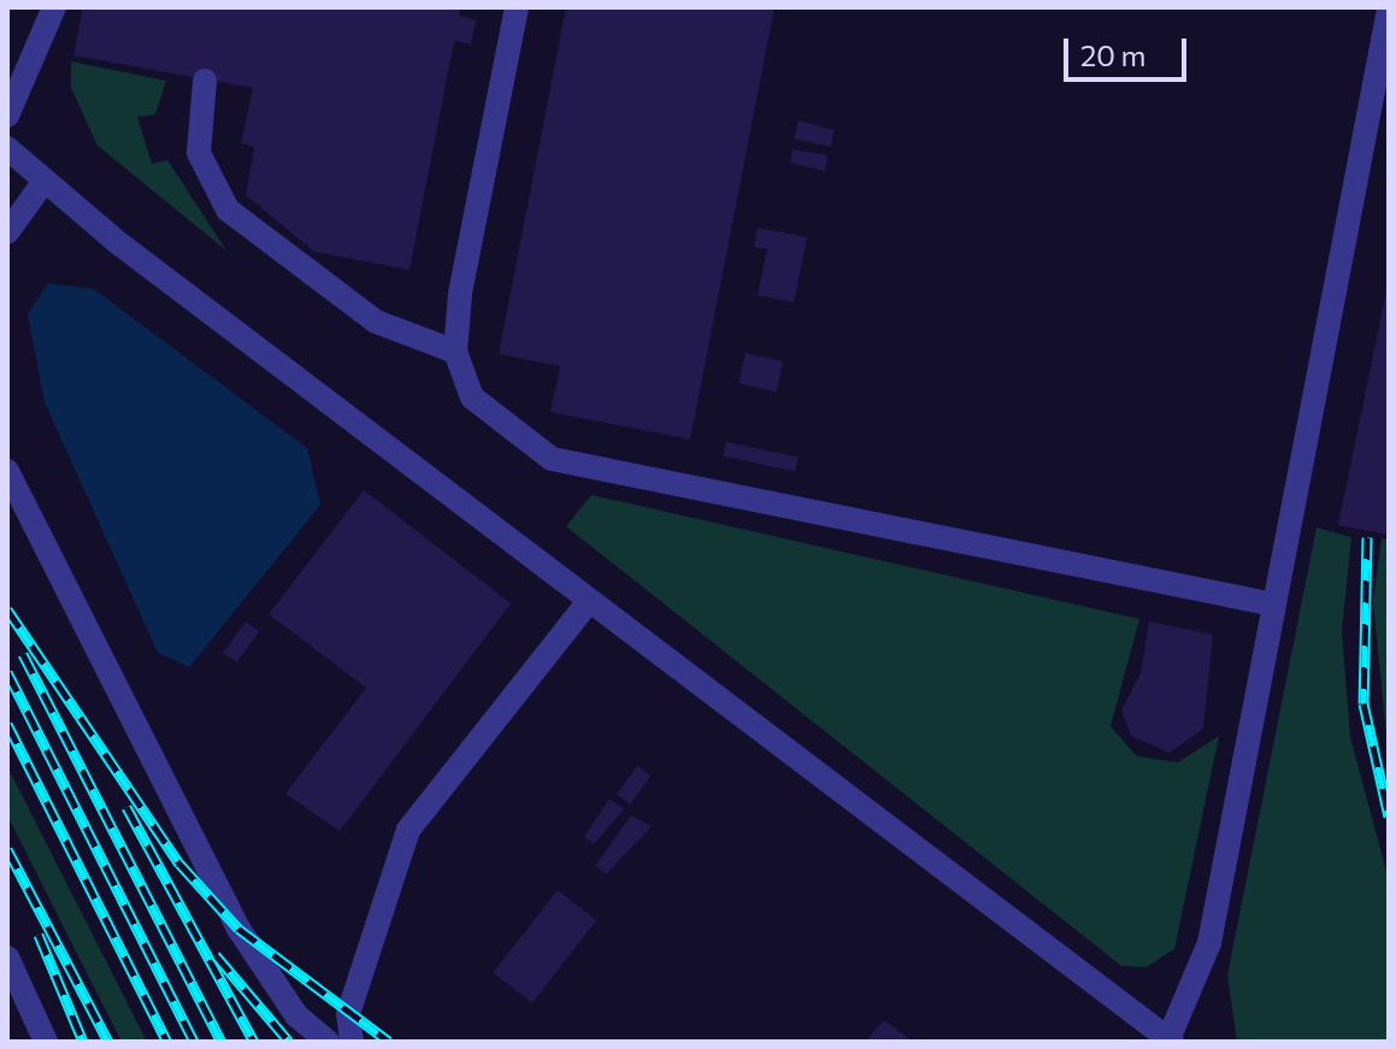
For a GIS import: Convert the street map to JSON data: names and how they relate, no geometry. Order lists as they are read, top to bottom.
{
  "scale_bar": "20 m"
}
